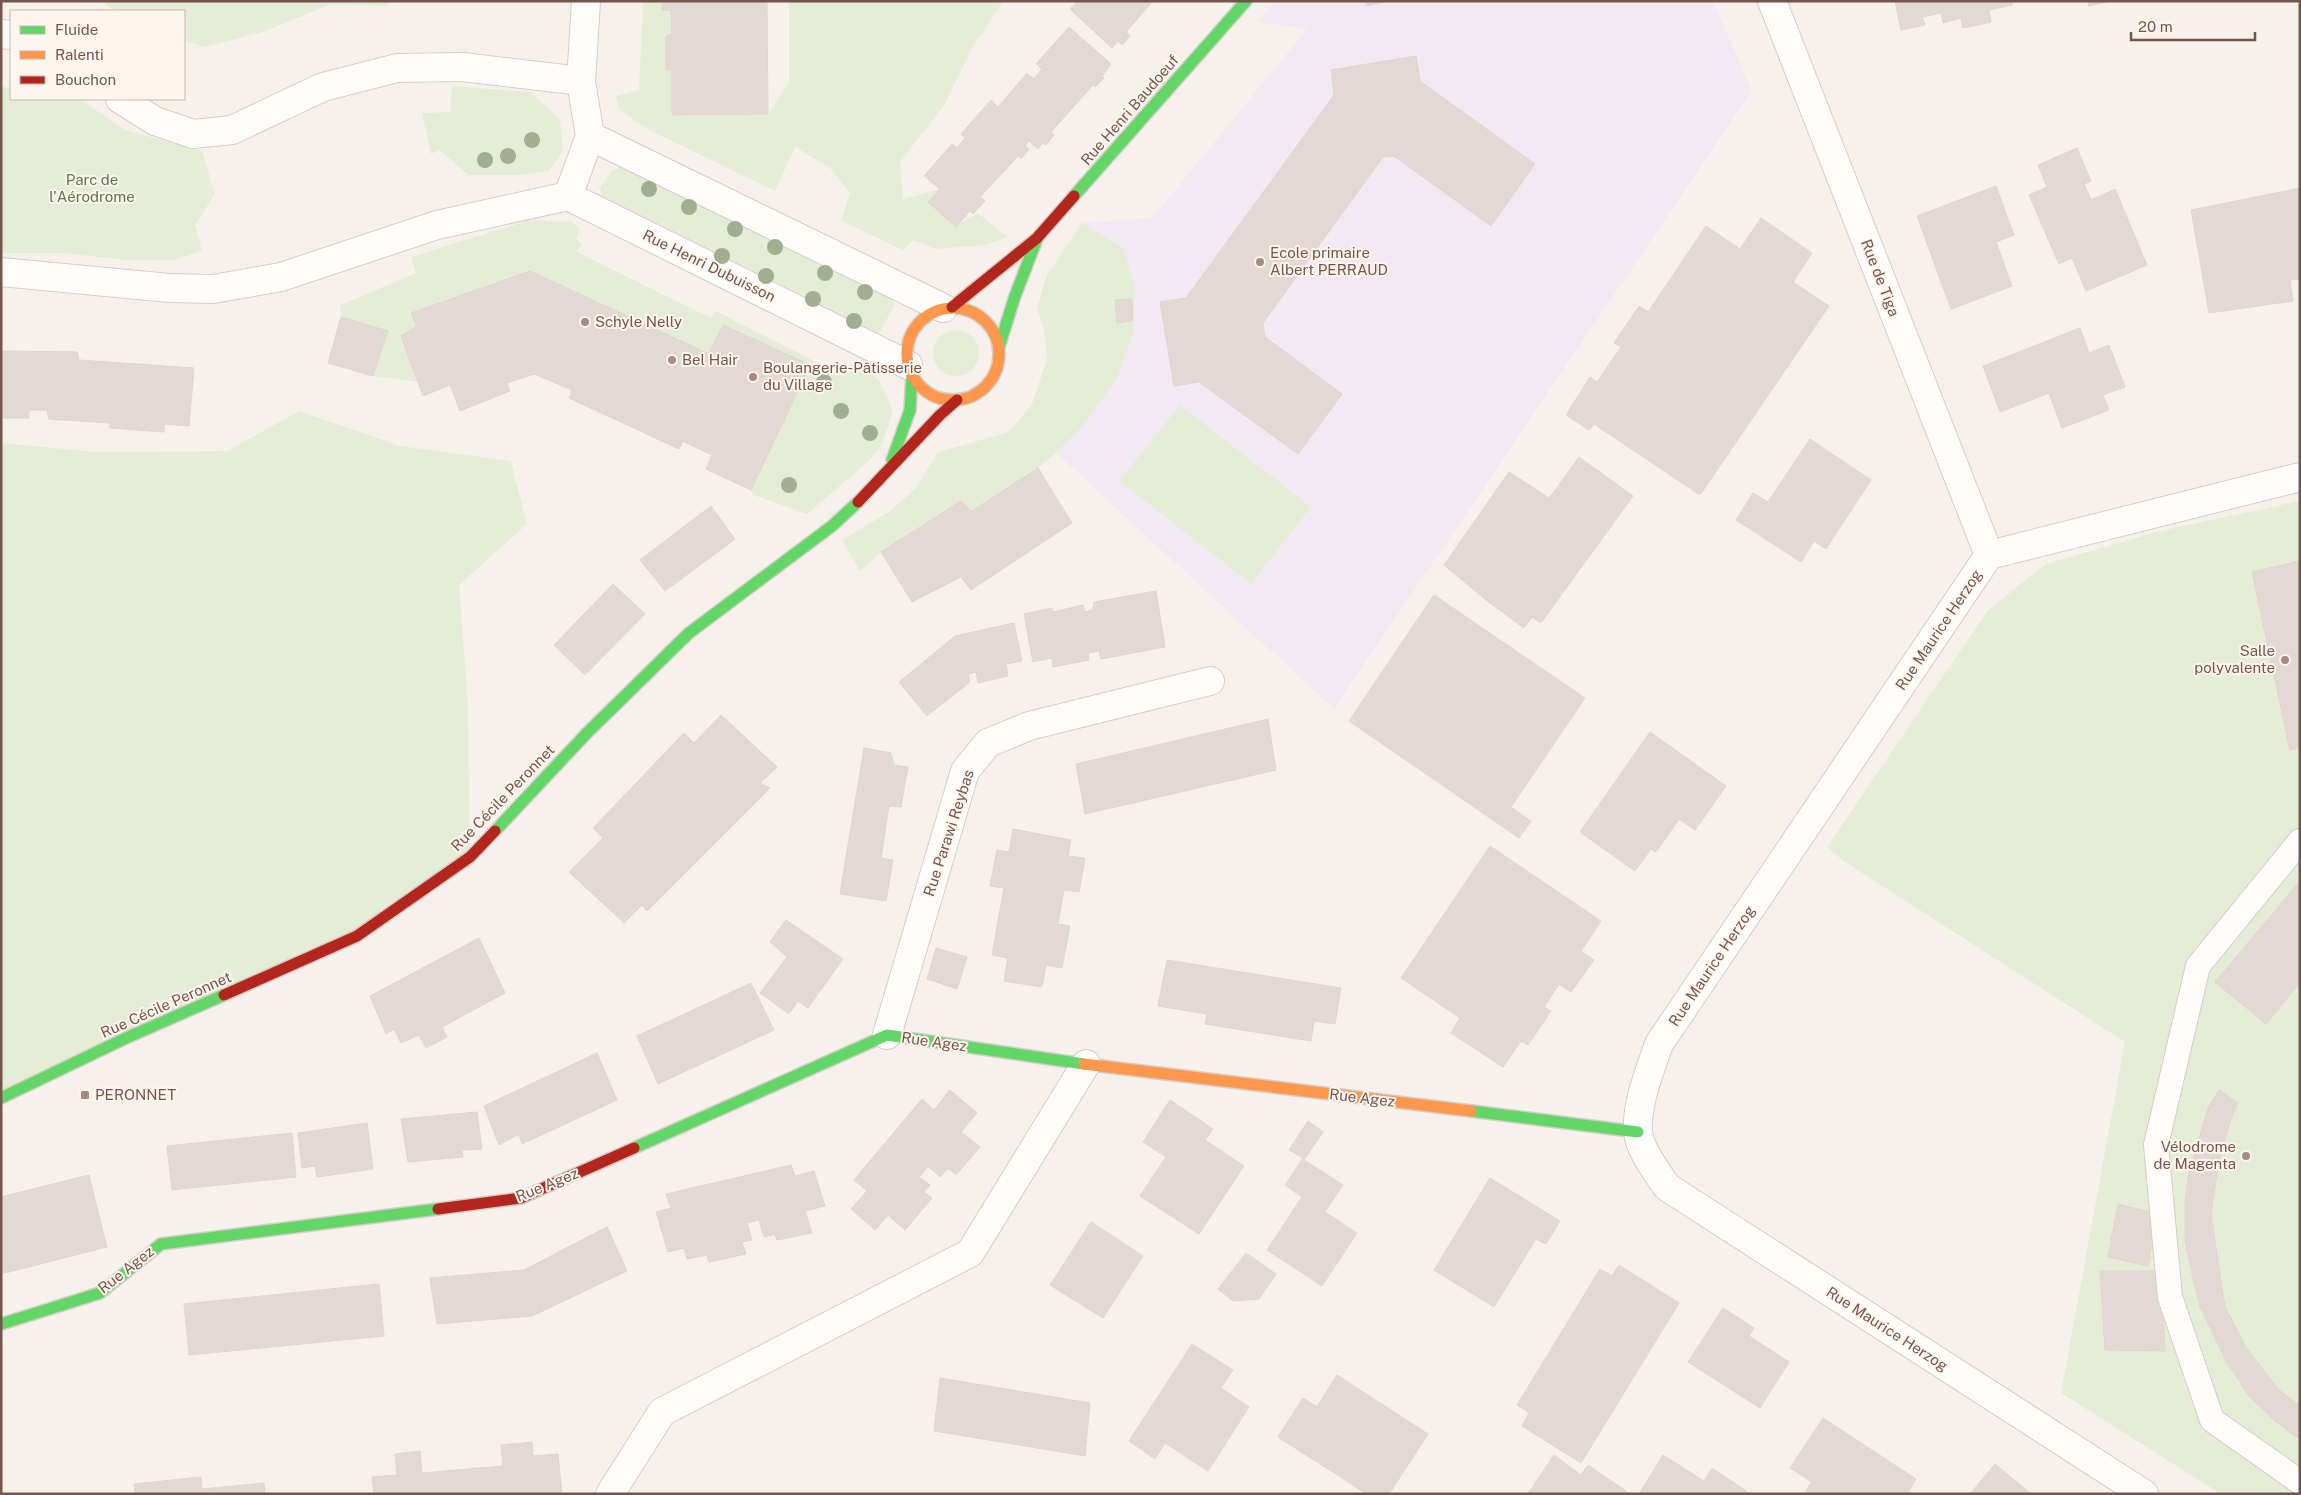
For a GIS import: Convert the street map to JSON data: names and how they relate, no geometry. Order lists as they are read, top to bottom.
{
  "streets": {
    "street": [
      "Rue Henri Baudoeuf",
      "Rue Henri Dubuisson",
      "Rue de Tiga",
      "Rue Maurice Herzog",
      "Rue Cécile Peronnet",
      "Rue Parawi Reybas",
      "Rue Agez"
    ]
  },
  "crossings": [
    ["Rue Henri Baudoeuf", "Rue Henri Dubuisson"],
    ["Rue Henri Baudoeuf", "Rue Cécile Peronnet"],
    ["Rue Henri Dubuisson", "Rue Cécile Peronnet"],
    ["Rue de Tiga", "Rue Maurice Herzog"],
    ["Rue Maurice Herzog", "Rue Agez"],
    ["Rue Parawi Reybas", "Rue Agez"]
  ],
  "parks": ["Parc de l'Aérodrome"],
  "places": {
    "other": [
      "Ecole primaire Albert PERRAUD",
      "Schyle Nelly",
      "Bel Hair",
      "Boulangerie-Pâtisserie du Village",
      "Salle polyvalente",
      "Vélodrome de Magenta"
    ],
    "transit": ["PERONNET"]
  },
  "legend": ["Fluide", "Ralenti", "Bouchon"],
  "scale_bar": "20 m"
}
